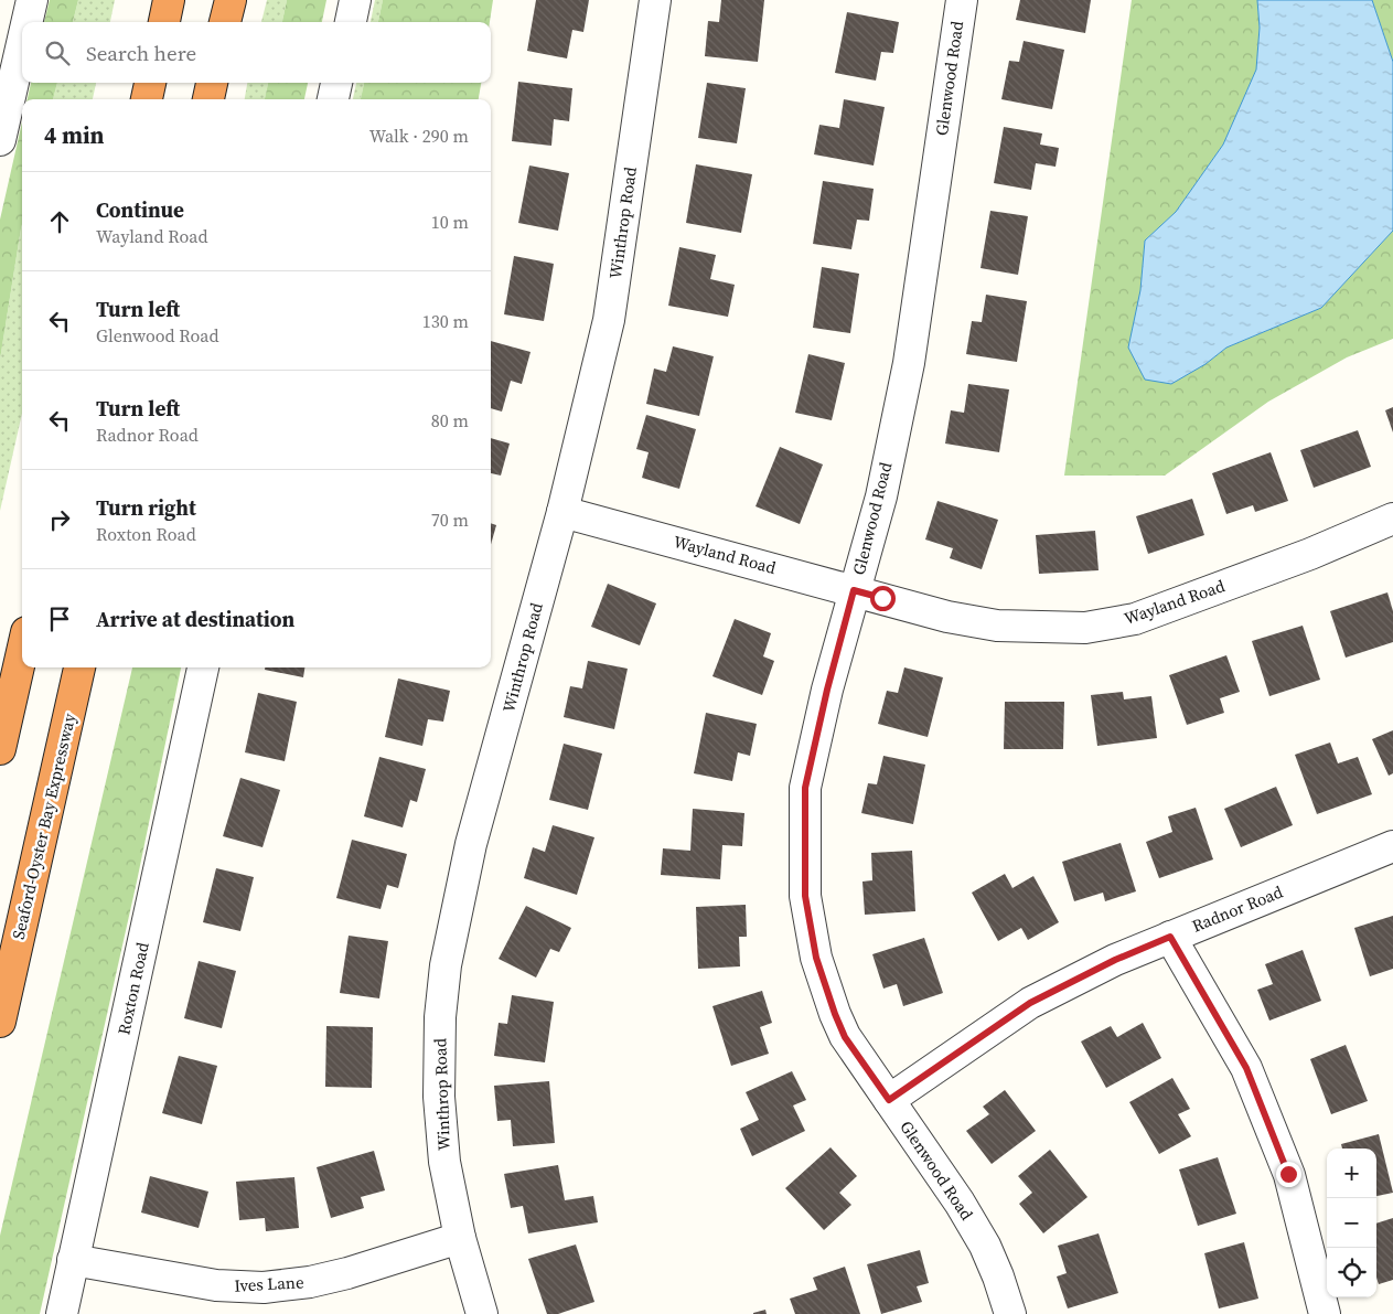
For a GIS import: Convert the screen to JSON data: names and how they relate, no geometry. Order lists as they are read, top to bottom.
{
  "streets": {
    "highway": ["Seaford-Oyster Bay Expressway"],
    "street": [
      "Glenwood Road",
      "Winthrop Road",
      "Wayland Road",
      "Radnor Road",
      "Roxton Road",
      "Ives Lane"
    ]
  },
  "crossings": [
    ["Glenwood Road", "Wayland Road"],
    ["Glenwood Road", "Radnor Road"],
    ["Winthrop Road", "Wayland Road"],
    ["Winthrop Road", "Ives Lane"],
    ["Roxton Road", "Ives Lane"]
  ],
  "page": {
    "search": "Search here",
    "heading": ["4 min", "Walk · 290 m"],
    "list": [
      ["Continue", "Wayland Road", "10 m"],
      ["Turn left", "Glenwood Road", "130 m"],
      ["Turn left", "Radnor Road", "80 m"],
      ["Turn right", "Roxton Road", "70 m"],
      "Arrive at destination"
    ],
    "map_buttons": ["+", "−"]
  }
}
